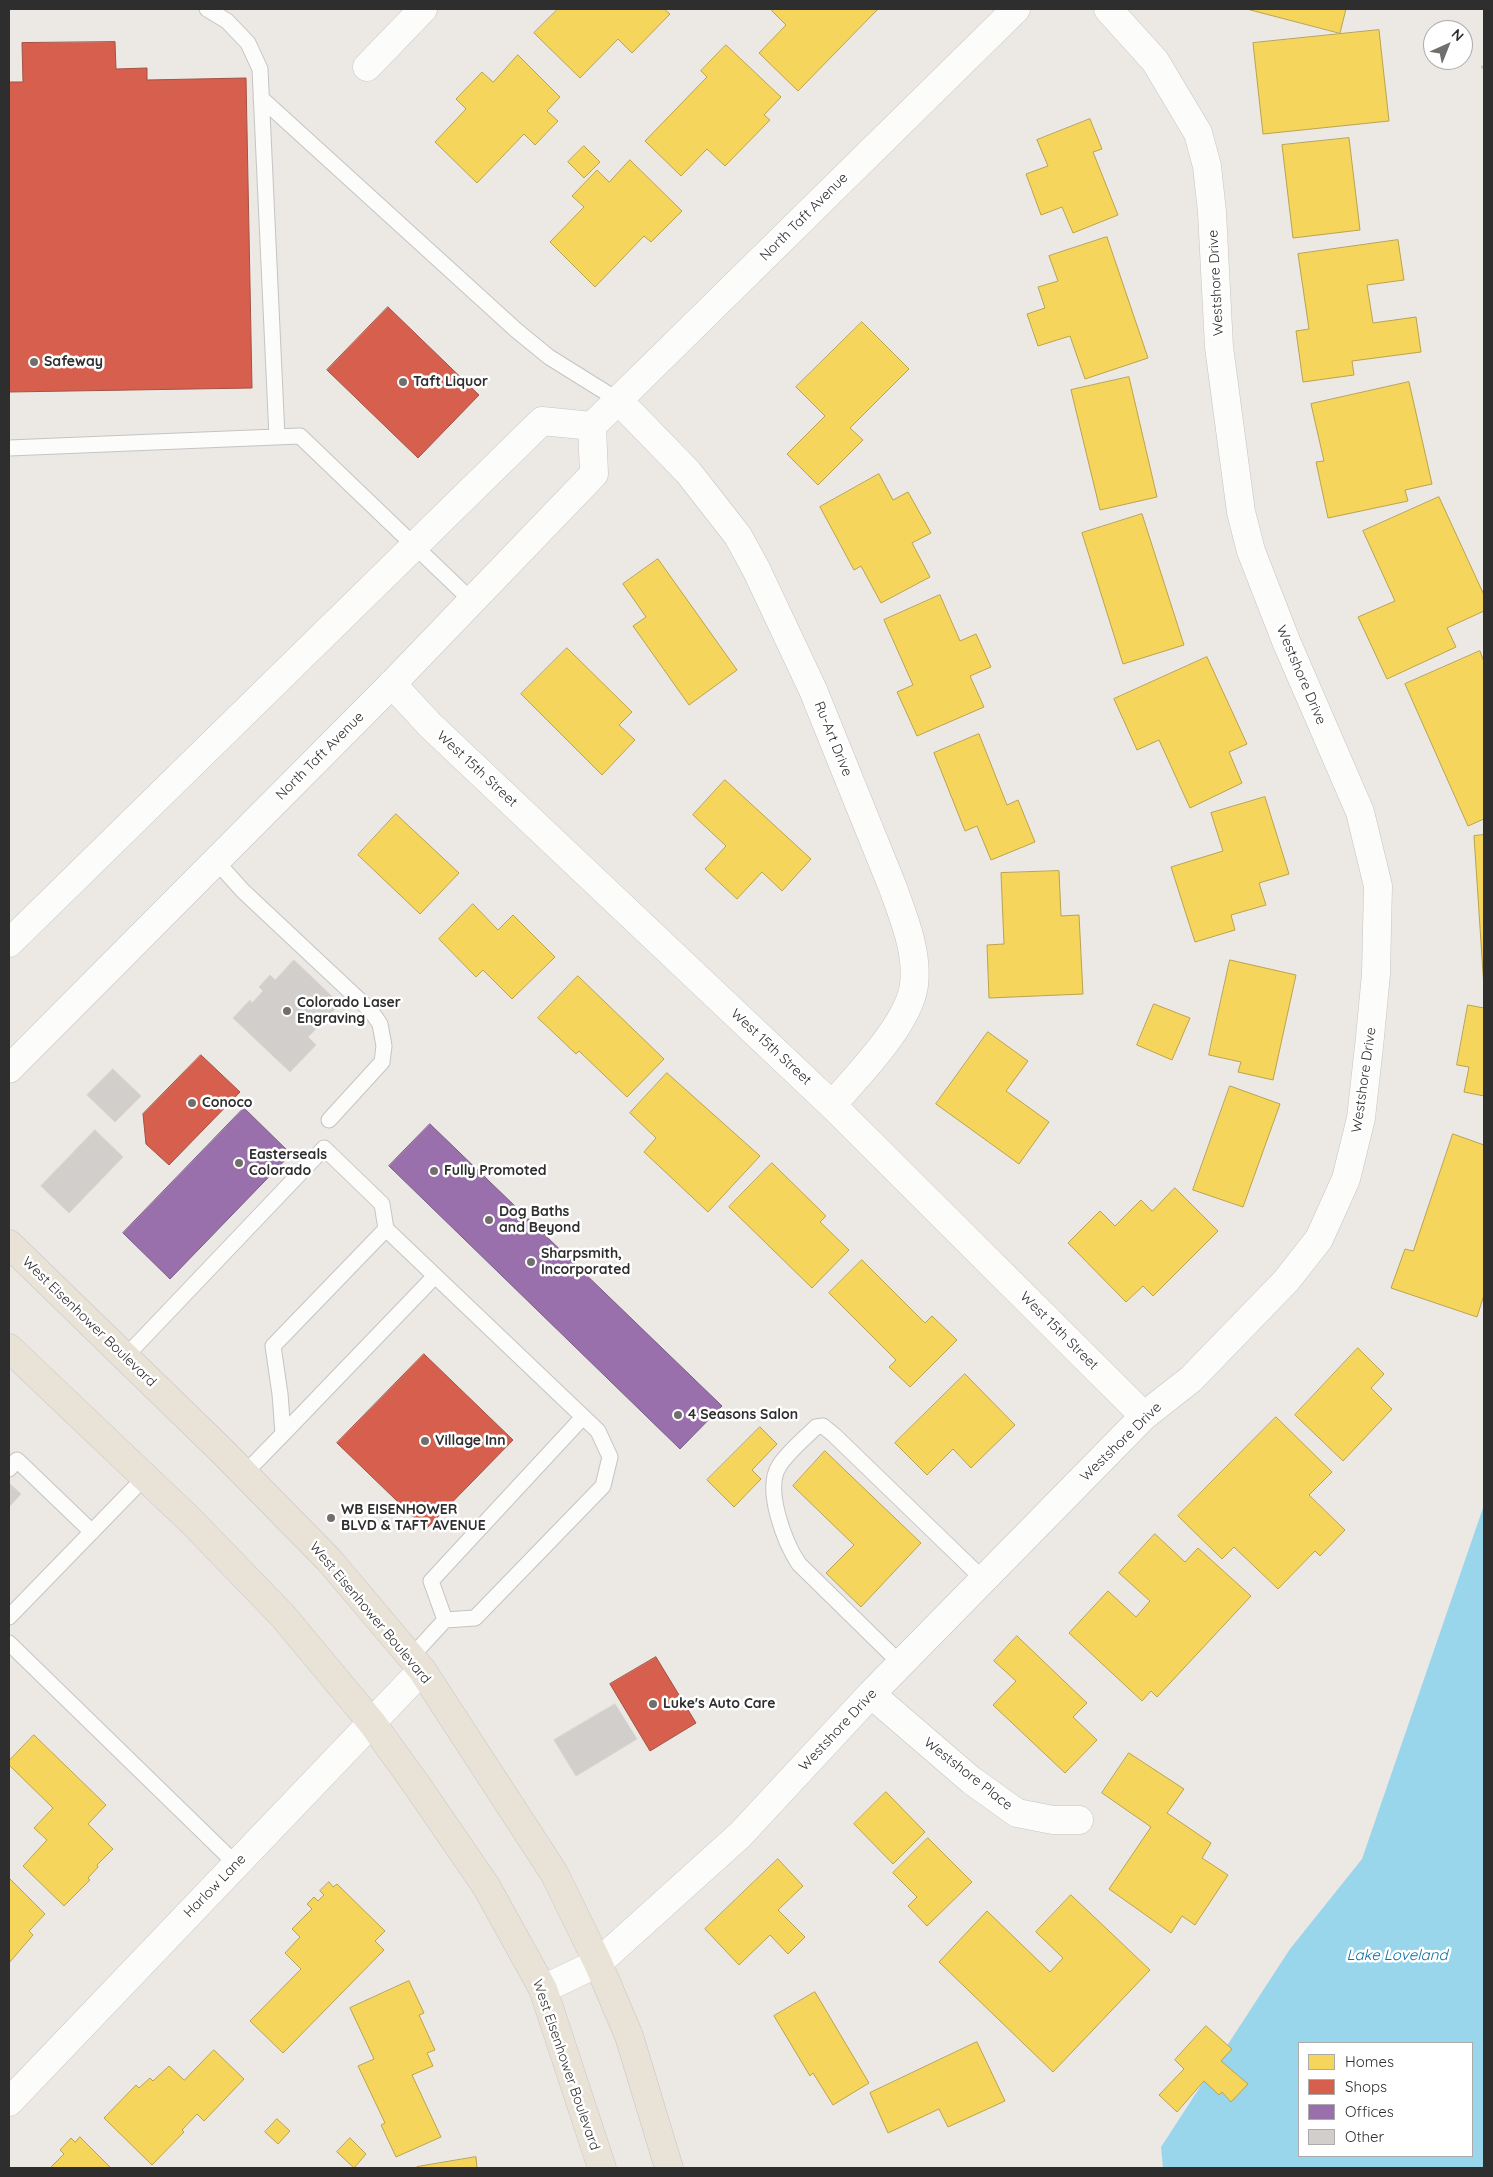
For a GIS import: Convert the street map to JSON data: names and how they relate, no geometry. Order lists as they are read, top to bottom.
{
  "streets": {
    "highway": ["West Eisenhower Boulevard"],
    "street": [
      "North Taft Avenue",
      "Westshore Drive",
      "Ru-Art Drive",
      "West 15th Street",
      "Westshore Place",
      "Harlow Lane"
    ]
  },
  "crossings": [
    ["North Taft Avenue", "Ru-Art Drive"],
    ["North Taft Avenue", "West 15th Street"],
    ["Westshore Drive", "West 15th Street"],
    ["Westshore Drive", "West Eisenhower Boulevard"],
    ["Westshore Drive", "Westshore Place"],
    ["Ru-Art Drive", "West 15th Street"],
    ["West Eisenhower Boulevard", "Harlow Lane"]
  ],
  "water": ["Lake Loveland"],
  "places": [
    "Safeway",
    "Taft Liquor",
    "Colorado Laser Engraving",
    "Conoco",
    "Easterseals Colorado",
    "Fully Promoted",
    "Dog Baths and Beyond",
    "Sharpsmith, Incorporated",
    "4 Seasons Salon",
    "Village Inn",
    "WB EISENHOWER BLVD & TAFT AVENUE",
    "Luke's Auto Care"
  ],
  "legend": [
    "Homes",
    "Shops",
    "Offices",
    "Other"
  ],
  "north": "top right"
}
